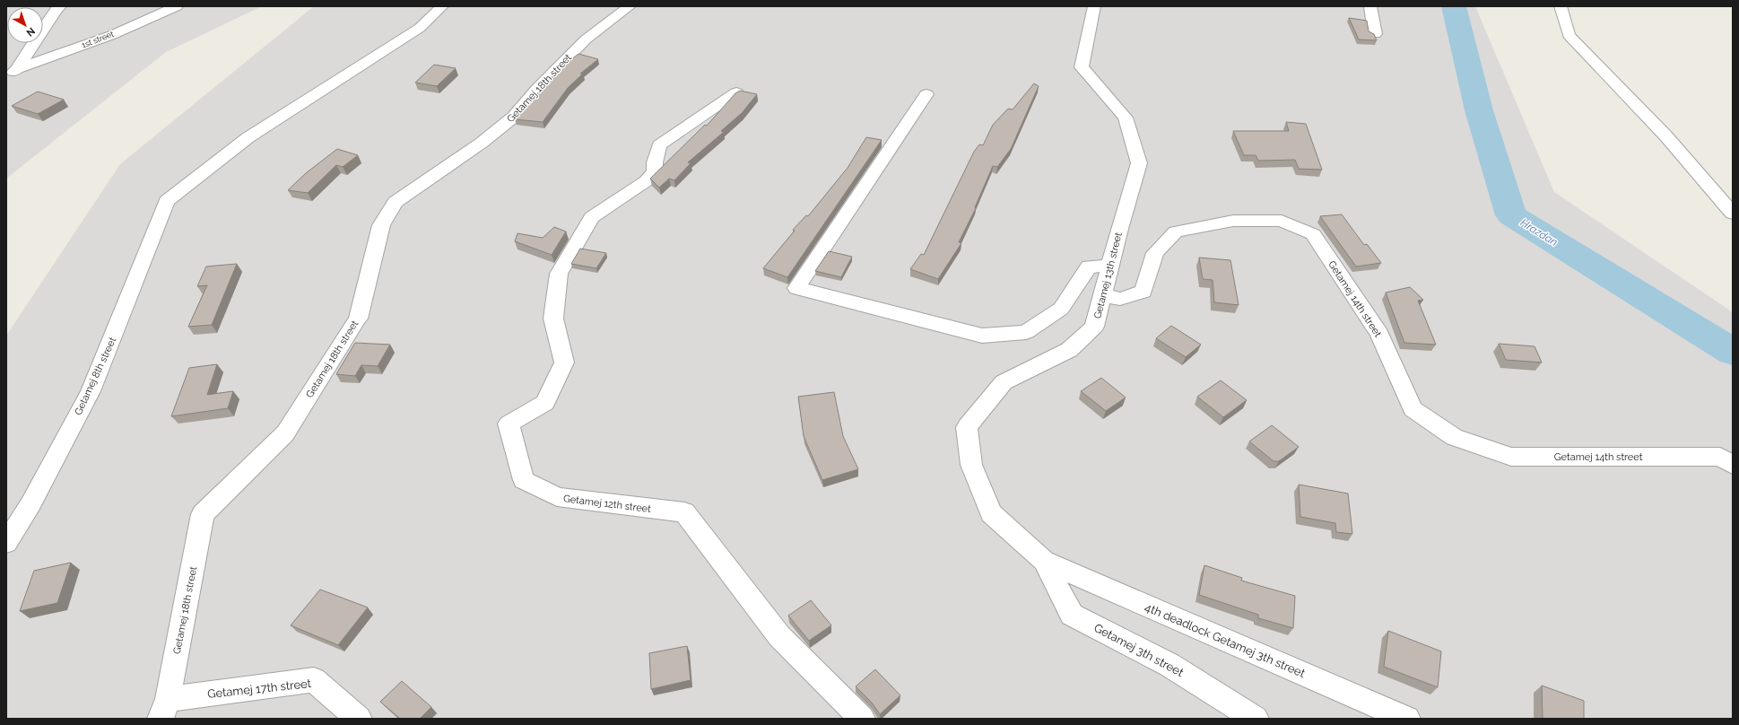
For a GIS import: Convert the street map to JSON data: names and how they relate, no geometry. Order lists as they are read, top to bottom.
{
  "streets": {
    "street": [
      "1st street",
      "Getamej 18th street",
      "Getamej 13th street",
      "Getamej 14th street",
      "Getamej 8th street",
      "Getamej 12th street",
      "4th deadlock Getamej 3th street",
      "Getamej 3th street",
      "Getamej 17th street"
    ]
  },
  "crossings": [
    ["Getamej 18th street", "Getamej 17th street"],
    ["Getamej 13th street", "Getamej 14th street"],
    ["Getamej 13th street", "4th deadlock Getamej 3th street"],
    ["Getamej 13th street", "Getamej 3th street"],
    ["4th deadlock Getamej 3th street", "Getamej 3th street"]
  ],
  "water": ["Hrazdan"],
  "north": "bottom right"
}
